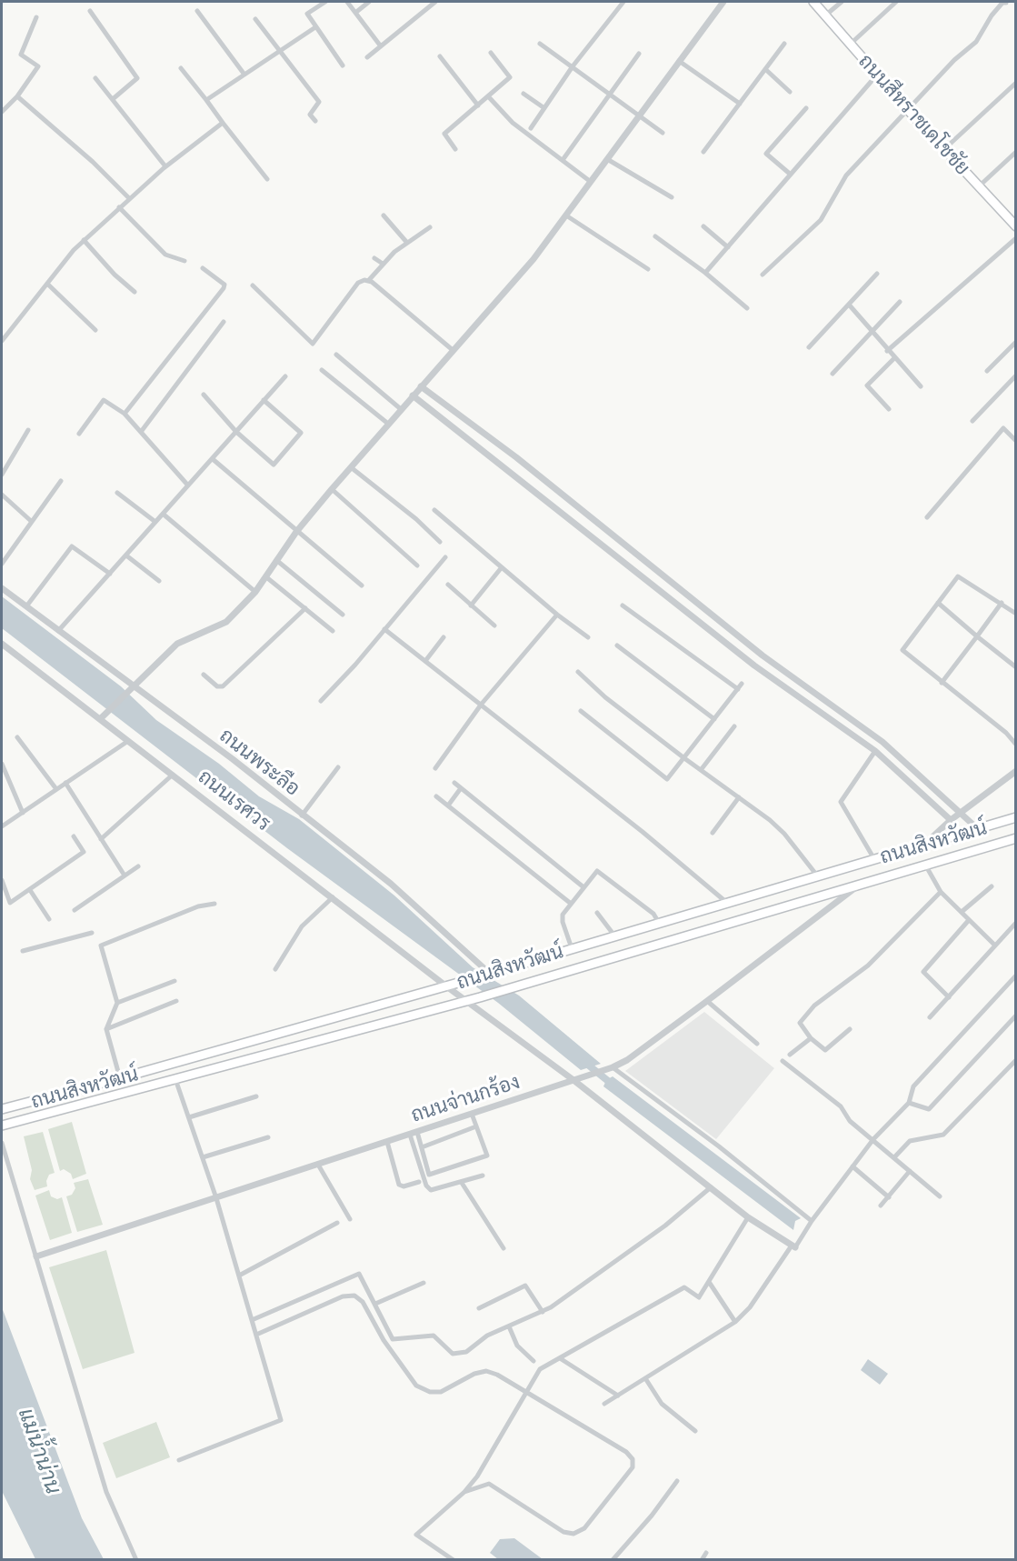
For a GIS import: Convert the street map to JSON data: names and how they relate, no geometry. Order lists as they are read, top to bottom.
{
  "streets": {
    "main road": ["ถนนสีหราชเดโชชัย", "ถนนสิงหวัฒน์"],
    "street": ["ถนนพระลือ", "ถนนเรศวร", "ถนนจ่านกร้อง"]
  },
  "crossings": [
    ["ถนนพระลือ", "ถนนสิงหวัฒน์"],
    ["ถนนเรศวร", "ถนนสิงหวัฒน์"],
    ["ถนนเรศวร", "ถนนจ่านกร้อง"],
    ["ถนนสิงหวัฒน์", "ถนนจ่านกร้อง"]
  ],
  "water": ["แม่น้ำน่าน"]
}
